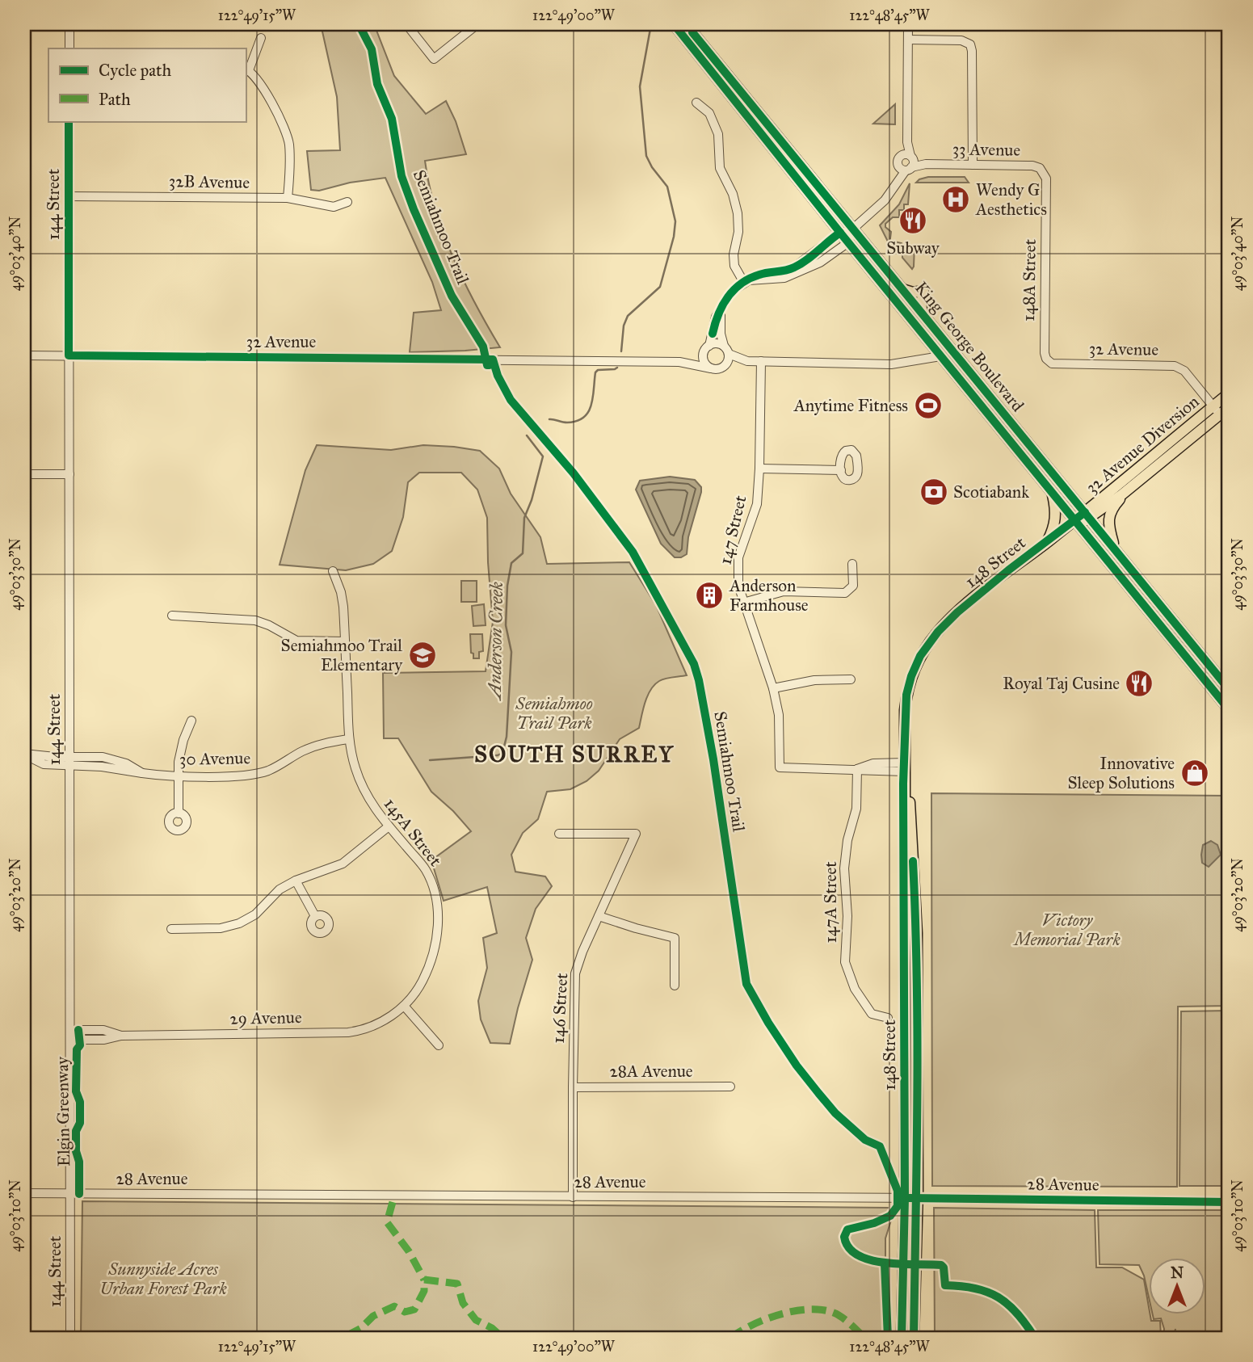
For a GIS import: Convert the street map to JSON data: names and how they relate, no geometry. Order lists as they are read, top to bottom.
{
  "streets": {
    "main road": ["King George Boulevard", "32 Avenue Diversion", "148 Street"],
    "street": [
      "33 Avenue",
      "32B Avenue",
      "144 Street",
      "Semiahmoo Trail",
      "148A Street",
      "32 Avenue",
      "147 Street",
      "30 Avenue",
      "145A Street",
      "147A Street",
      "146 Street",
      "29 Avenue",
      "28A Avenue",
      "28 Avenue"
    ],
    "cycle path": ["Elgin Greenway"]
  },
  "crossings": [
    ["33 Avenue", "148A Street"],
    ["32B Avenue", "144 Street"],
    ["144 Street", "32 Avenue"],
    ["144 Street", "30 Avenue"],
    ["144 Street", "29 Avenue"],
    ["144 Street", "28 Avenue"],
    ["Semiahmoo Trail", "32 Avenue"],
    ["148A Street", "32 Avenue"],
    ["32 Avenue", "32 Avenue Diversion"],
    ["King George Boulevard", "32 Avenue Diversion"],
    ["King George Boulevard", "148 Street"],
    ["32 Avenue Diversion", "148 Street"],
    ["147 Street", "147A Street"],
    ["148 Street", "28 Avenue"],
    ["30 Avenue", "145A Street"],
    ["145A Street", "29 Avenue"],
    ["146 Street", "28A Avenue"],
    ["146 Street", "28 Avenue"]
  ],
  "districts": ["SOUTH SURREY"],
  "water": ["Anderson Creek"],
  "parks": ["Semiahmoo Trail Park", "Victory Memorial Park", "Sunnyside Acres Urban Forest Park"],
  "places": {
    "hospital": ["Wendy G Aesthetics"],
    "restaurant": ["Subway", "Royal Taj Cusine"],
    "sports": ["Anytime Fitness"],
    "bank": ["Scotiabank"],
    "building": ["Anderson Farmhouse"],
    "school or university": ["Semiahmoo Trail Elementary"],
    "shop": ["Innovative Sleep Solutions"]
  },
  "legend": ["Cycle path", "Path"],
  "north": "top",
  "coordinates": [
    "122°49'15\"W",
    "122°49'00\"W",
    "122°48'45\"W",
    "49°03'40\"N",
    "49°03'30\"N",
    "49°03'20\"N",
    "49°03'10\"N"
  ]
}
